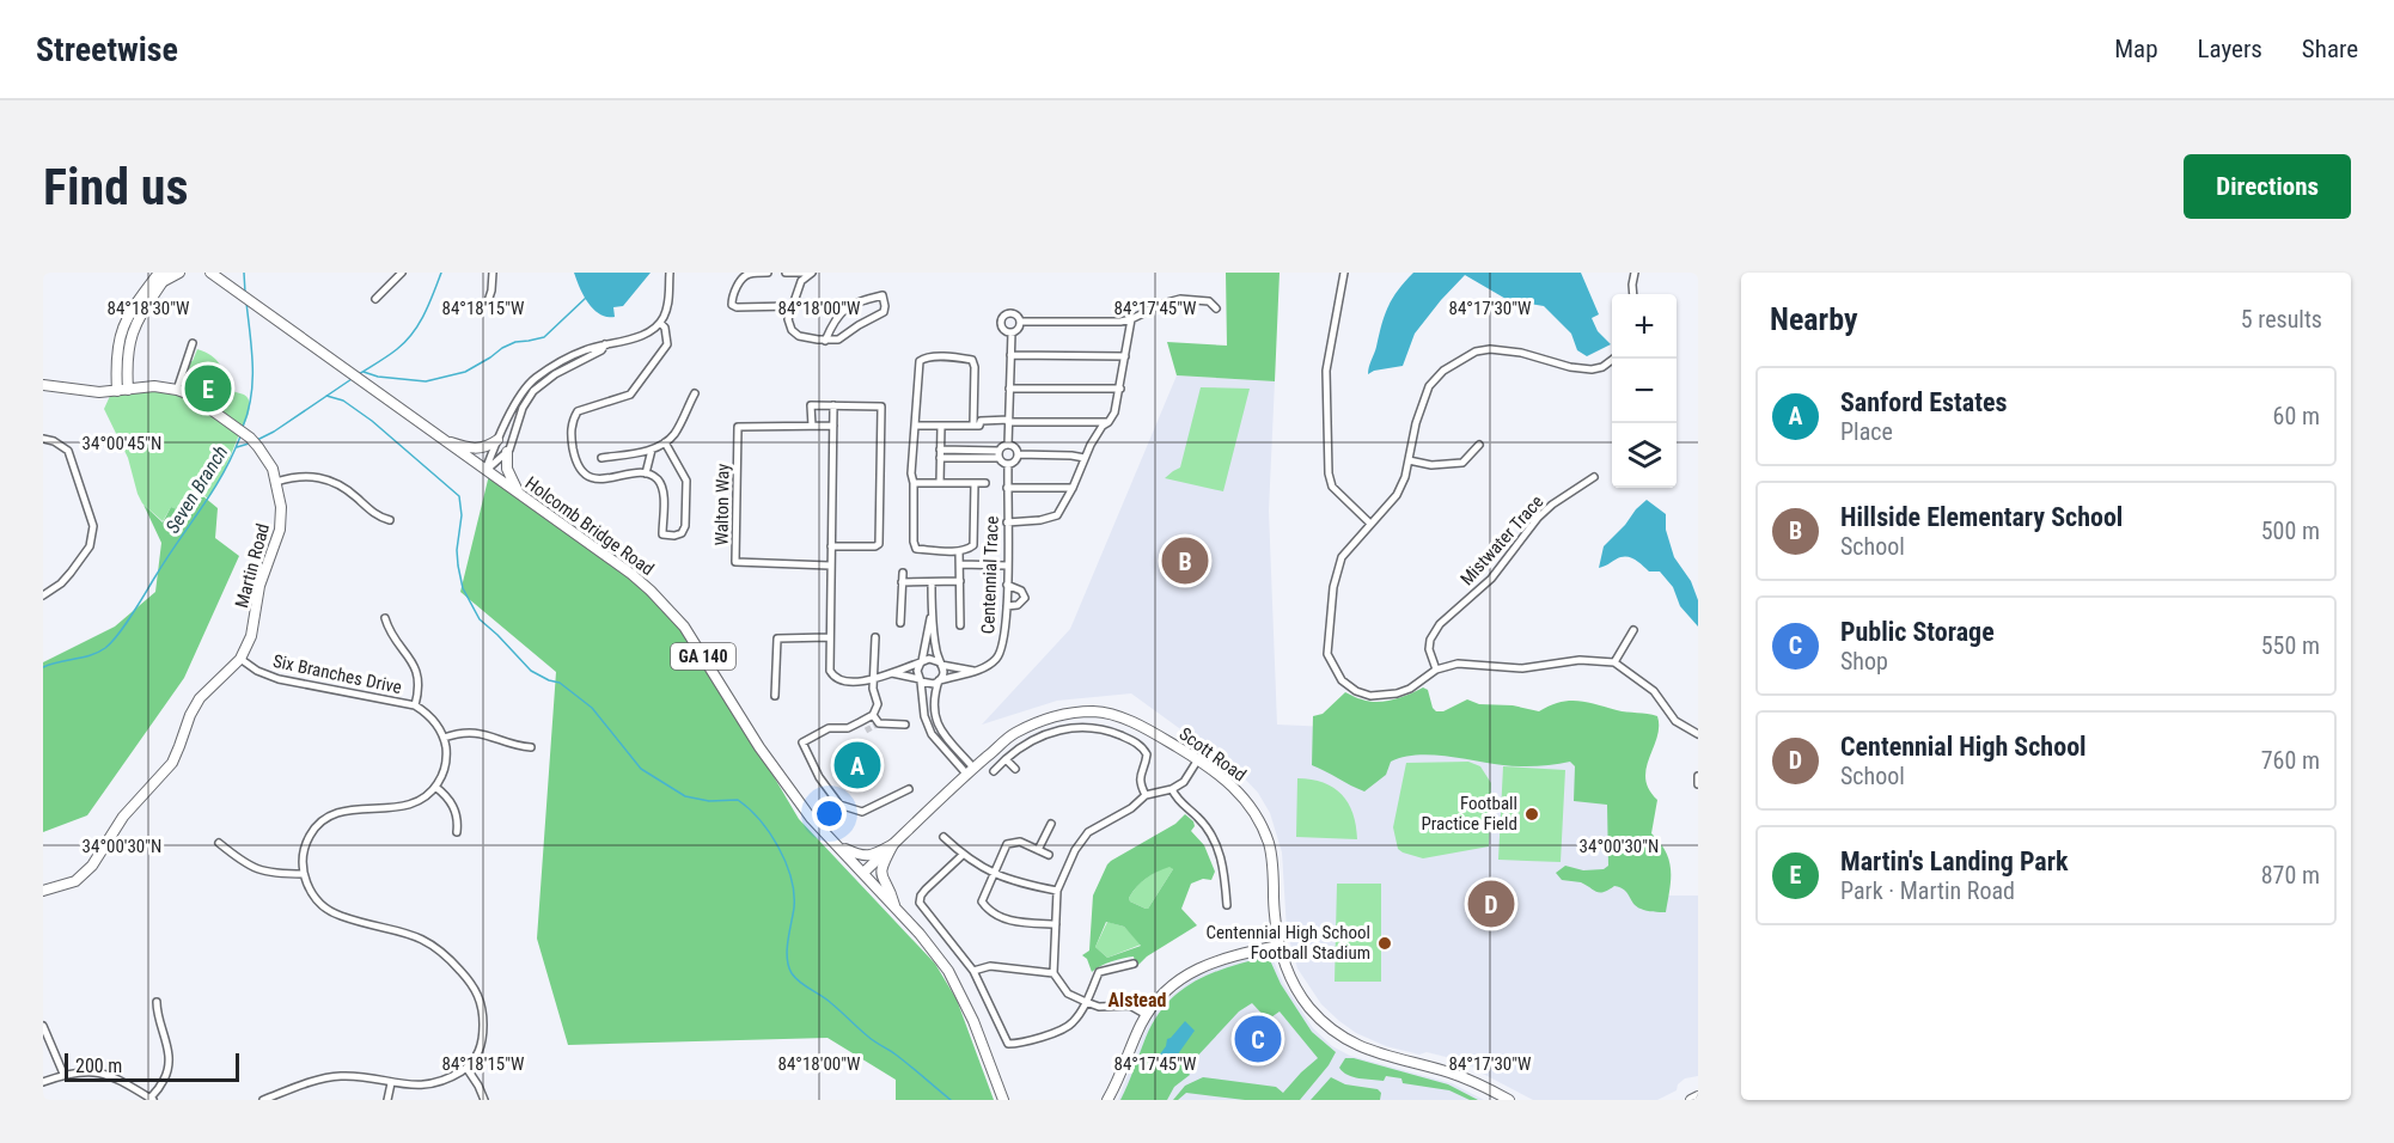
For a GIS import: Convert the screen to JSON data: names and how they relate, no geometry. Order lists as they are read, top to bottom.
{
  "streets": {
    "main road": ["Holcomb Bridge Road", "GA 140"],
    "street": [
      "Walton Way",
      "Mistwater Trace",
      "Martin Road",
      "Centennial Trace",
      "Six Branches Drive",
      "Scott Road"
    ]
  },
  "crossings": [
    ["Holcomb Bridge Road", "Scott Road"],
    ["Martin Road", "Six Branches Drive"]
  ],
  "districts": ["Alstead"],
  "water": ["Seven Branch"],
  "places": ["Football Practice Field", "Centennial High School Football Stadium"],
  "scale_bar": "200 m",
  "page": {
    "header": "Streetwise",
    "nav": ["Map", "Layers", "Share"],
    "buttons": "Directions",
    "title": "Find us",
    "heading": ["Nearby", "5 results"],
    "map_buttons": ["+", "−"],
    "pins": [
      "E",
      "B",
      "A",
      "D",
      "C"
    ],
    "list": [
      {
        "mark": "A",
        "name": "Sanford Estates",
        "note": "Place",
        "value": "60 m"
      },
      {
        "mark": "B",
        "name": "Hillside Elementary School",
        "note": "School",
        "value": "500 m"
      },
      {
        "mark": "C",
        "name": "Public Storage",
        "note": "Shop",
        "value": "550 m"
      },
      {
        "mark": "D",
        "name": "Centennial High School",
        "note": "School",
        "value": "760 m"
      },
      {
        "mark": "E",
        "name": "Martin's Landing Park",
        "note": "Park · Martin Road",
        "value": "870 m"
      }
    ],
    "scale": "200 m"
  },
  "coordinates": [
    "84°18'30\"W",
    "84°18'15\"W",
    "84°18'00\"W",
    "84°17'45\"W",
    "84°17'30\"W",
    "34°00'45\"N",
    "34°00'30\"N"
  ]
}
